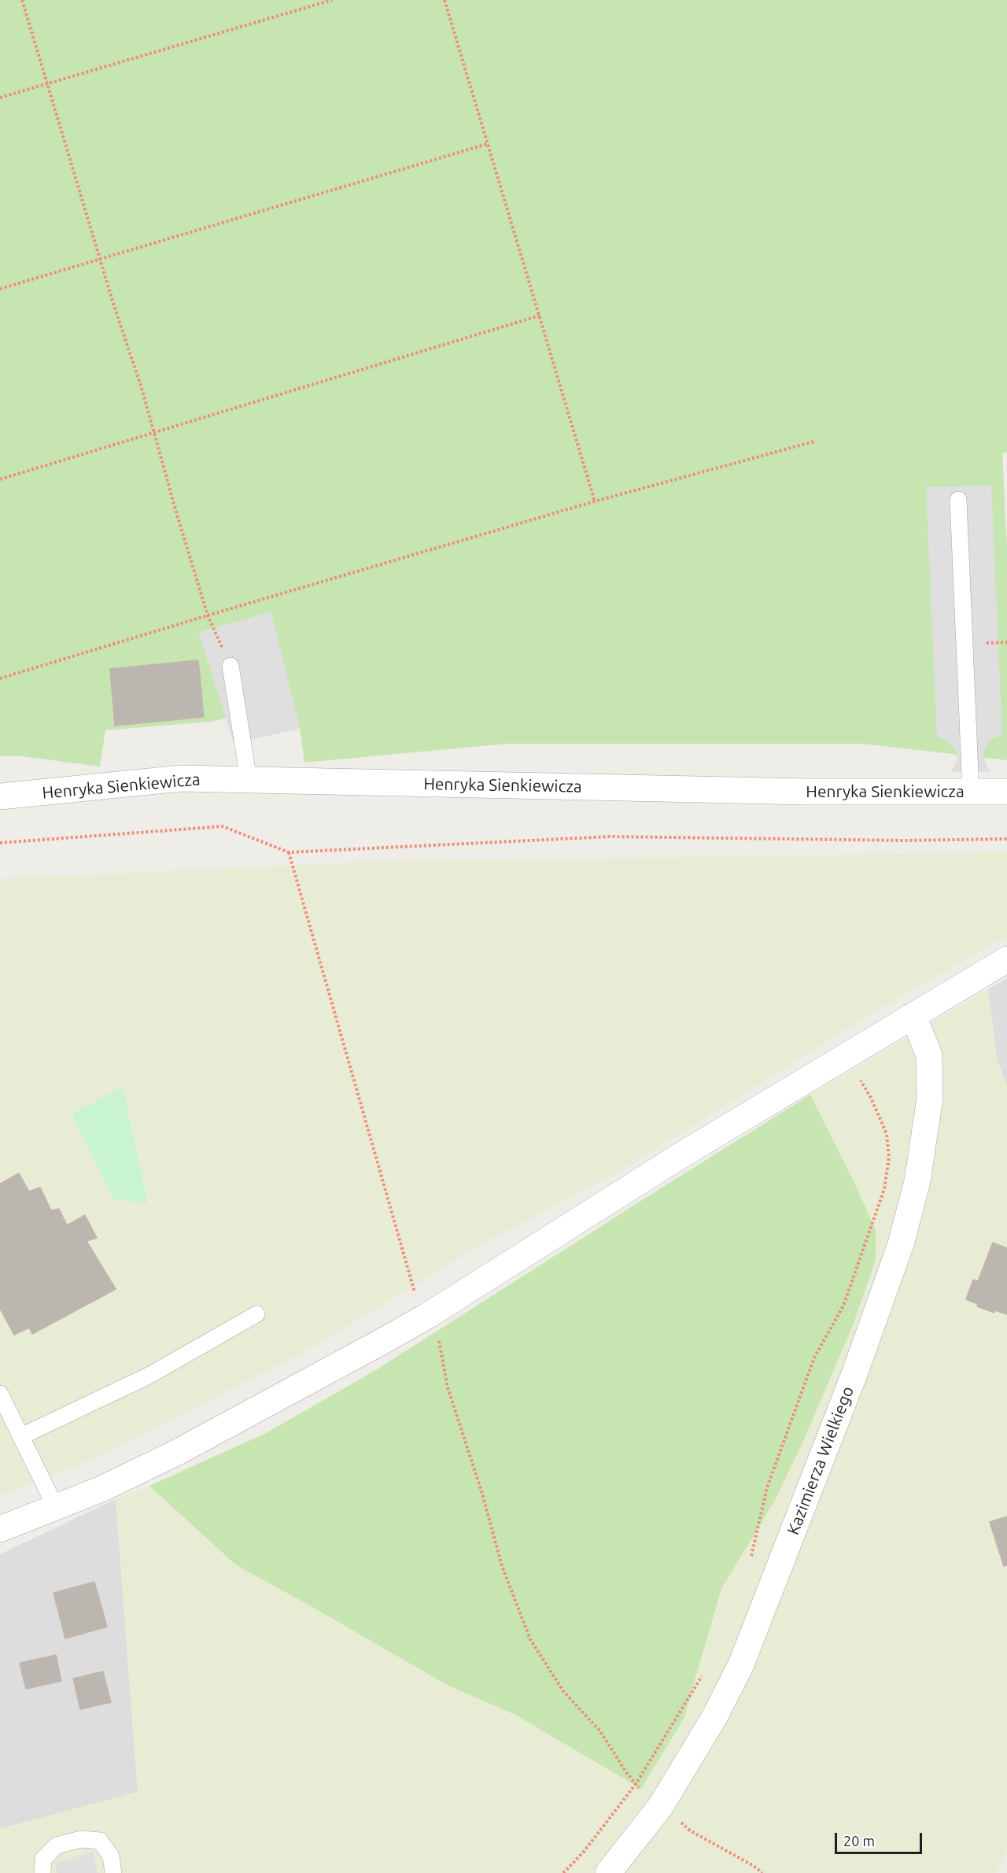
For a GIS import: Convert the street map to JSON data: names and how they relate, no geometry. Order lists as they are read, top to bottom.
{
  "streets": {
    "street": ["Henryka Sienkiewicza", "Kazimierza Wielkiego"]
  },
  "scale_bar": "20 m"
}
